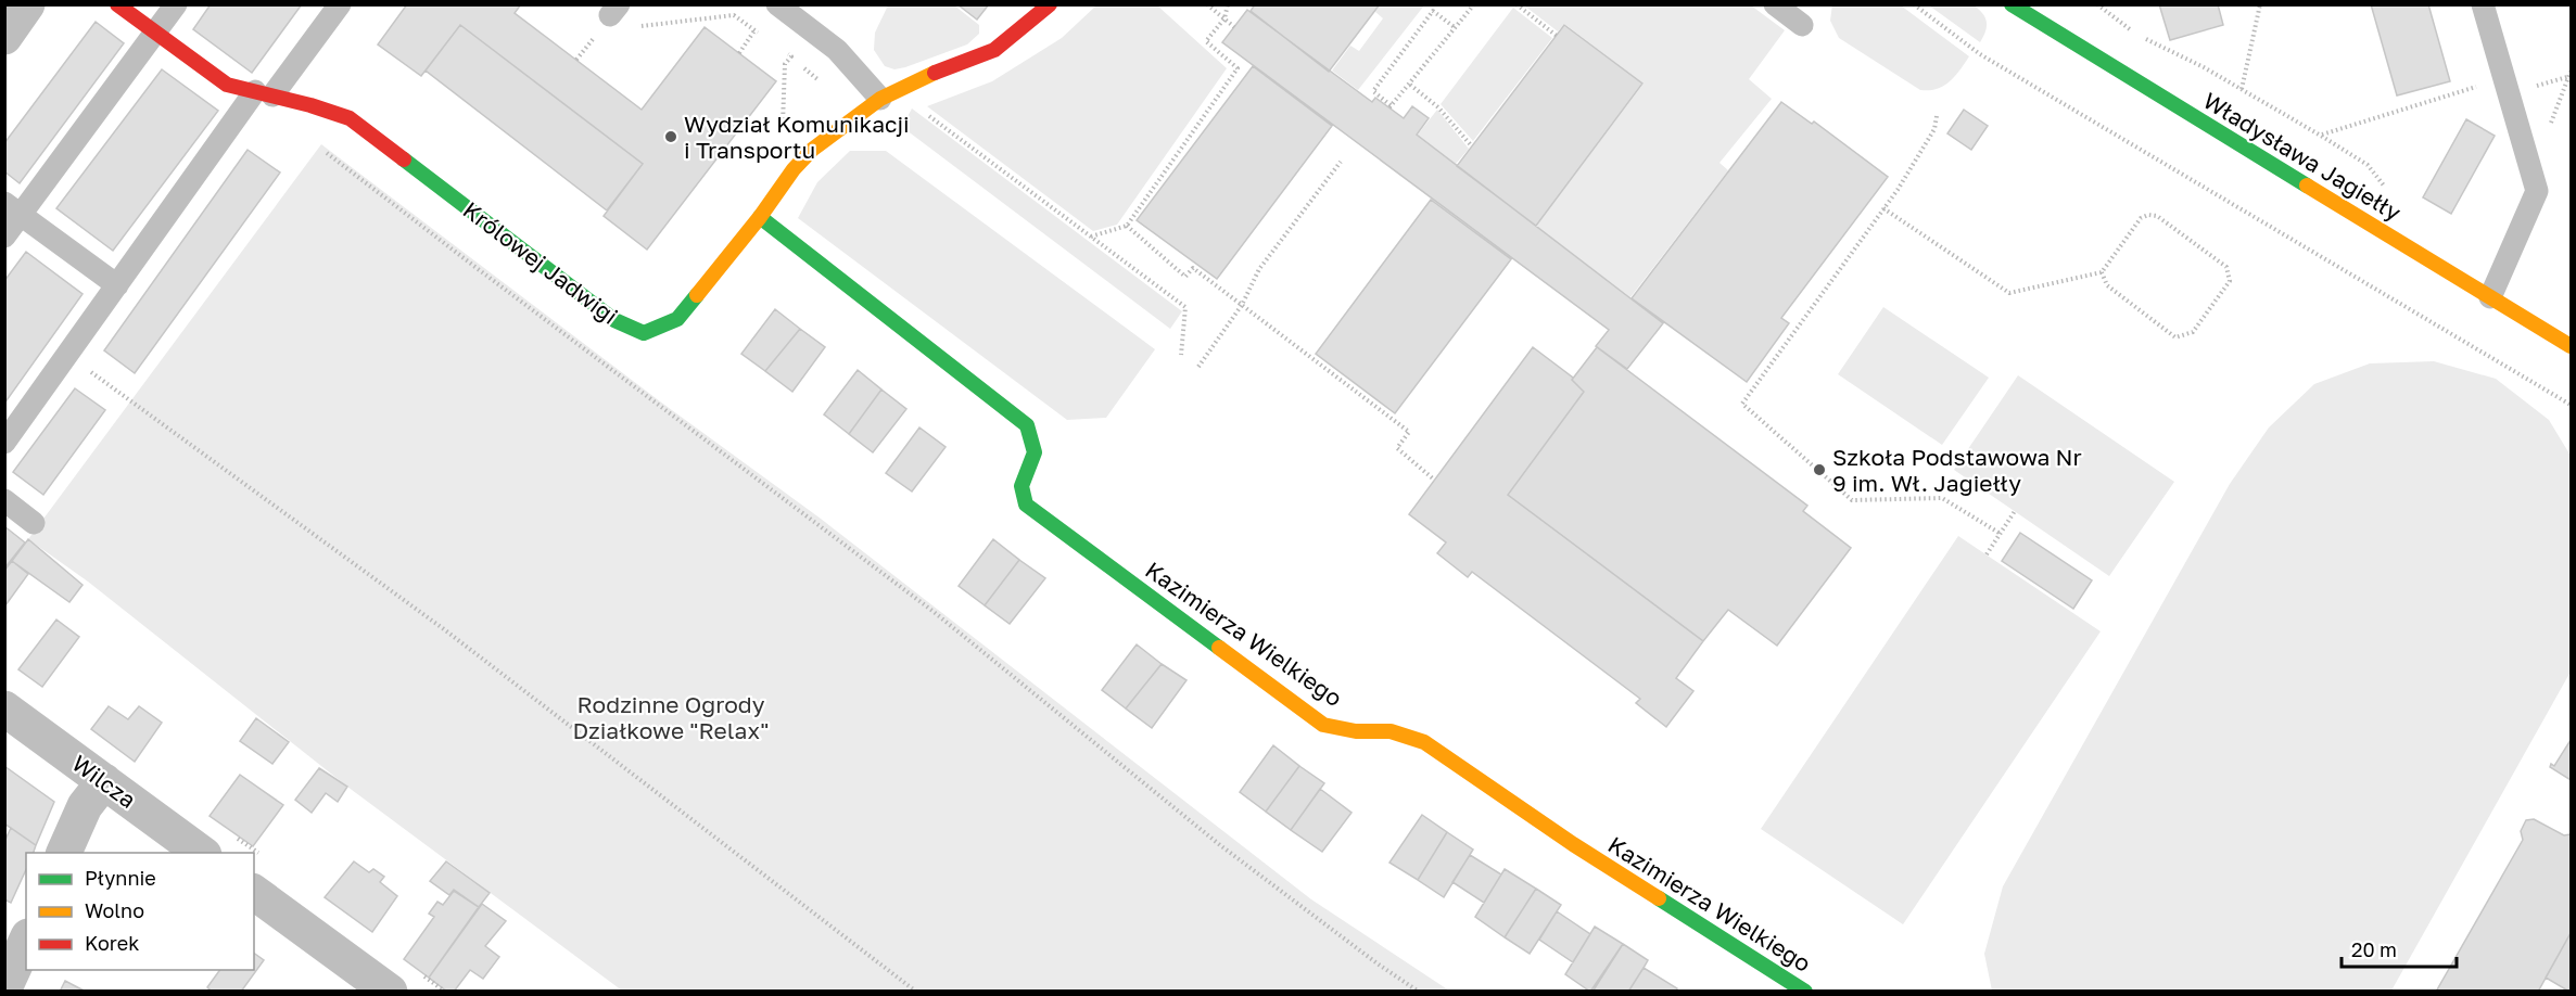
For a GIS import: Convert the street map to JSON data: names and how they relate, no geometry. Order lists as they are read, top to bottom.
{
  "streets": {
    "street": [
      "Władysława Jagiełły",
      "Królowej Jadwigi",
      "Kazimierza Wielkiego",
      "Wilcza"
    ]
  },
  "crossings": [
    ["Królowej Jadwigi", "Kazimierza Wielkiego"]
  ],
  "parks": ["Rodzinne Ogrody Działkowe \"Relax\""],
  "places": ["Wydział Komunikacji i Transportu", "Szkoła Podstawowa Nr 9 im. Wł. Jagiełły"],
  "legend": ["Płynnie", "Wolno", "Korek"],
  "scale_bar": "20 m"
}
